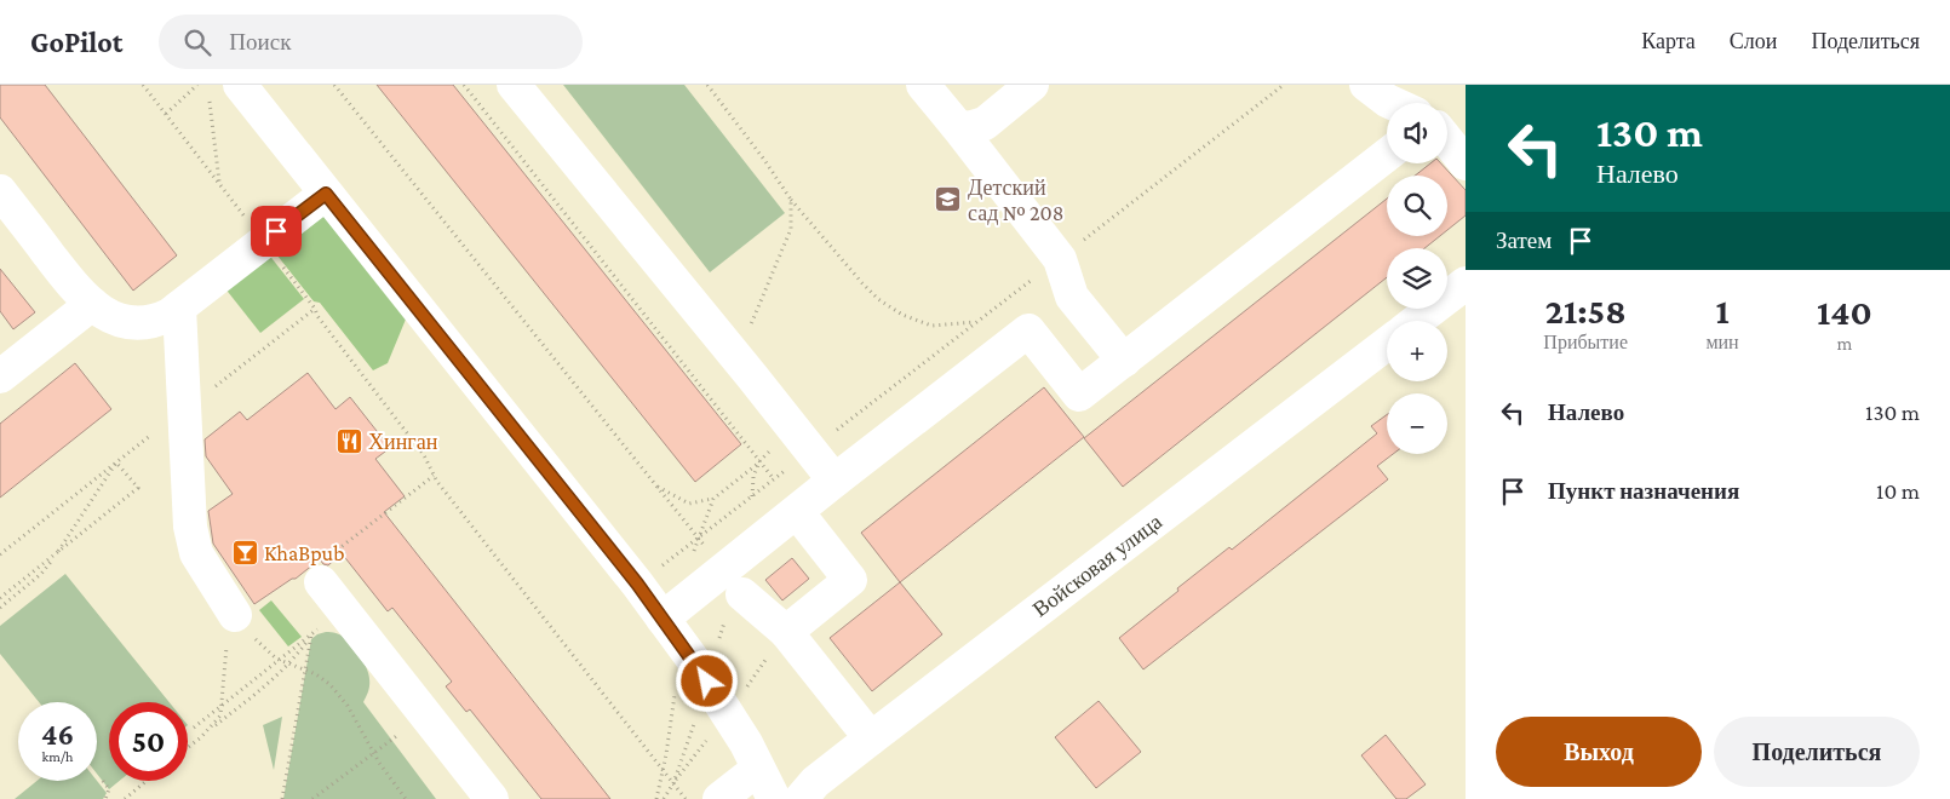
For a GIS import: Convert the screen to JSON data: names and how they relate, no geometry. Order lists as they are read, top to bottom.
{
  "streets": {
    "main road": ["Войсковая улица"]
  },
  "places": {
    "school or university": ["Детский сад № 208"],
    "restaurant": ["Хинган"],
    "bar": ["KhaBpub"]
  },
  "page": {
    "header": "GoPilot",
    "search": "Поиск",
    "nav": ["Карта", "Слои", "Поделиться"],
    "turn": ["130 m", "Налево"],
    "map_buttons": ["+", "−"],
    "then": "Затем",
    "eta": [
      "21:58",
      "Прибытие",
      "1",
      "мин",
      "140",
      "m"
    ],
    "list": [
      {
        "name": "Налево",
        "value": "130 m"
      },
      {
        "name": "Пункт назначения",
        "value": "10 m"
      }
    ],
    "speed": "46 km/h",
    "limit": "50",
    "buttons": ["Выход", "Поделиться"]
  }
}
